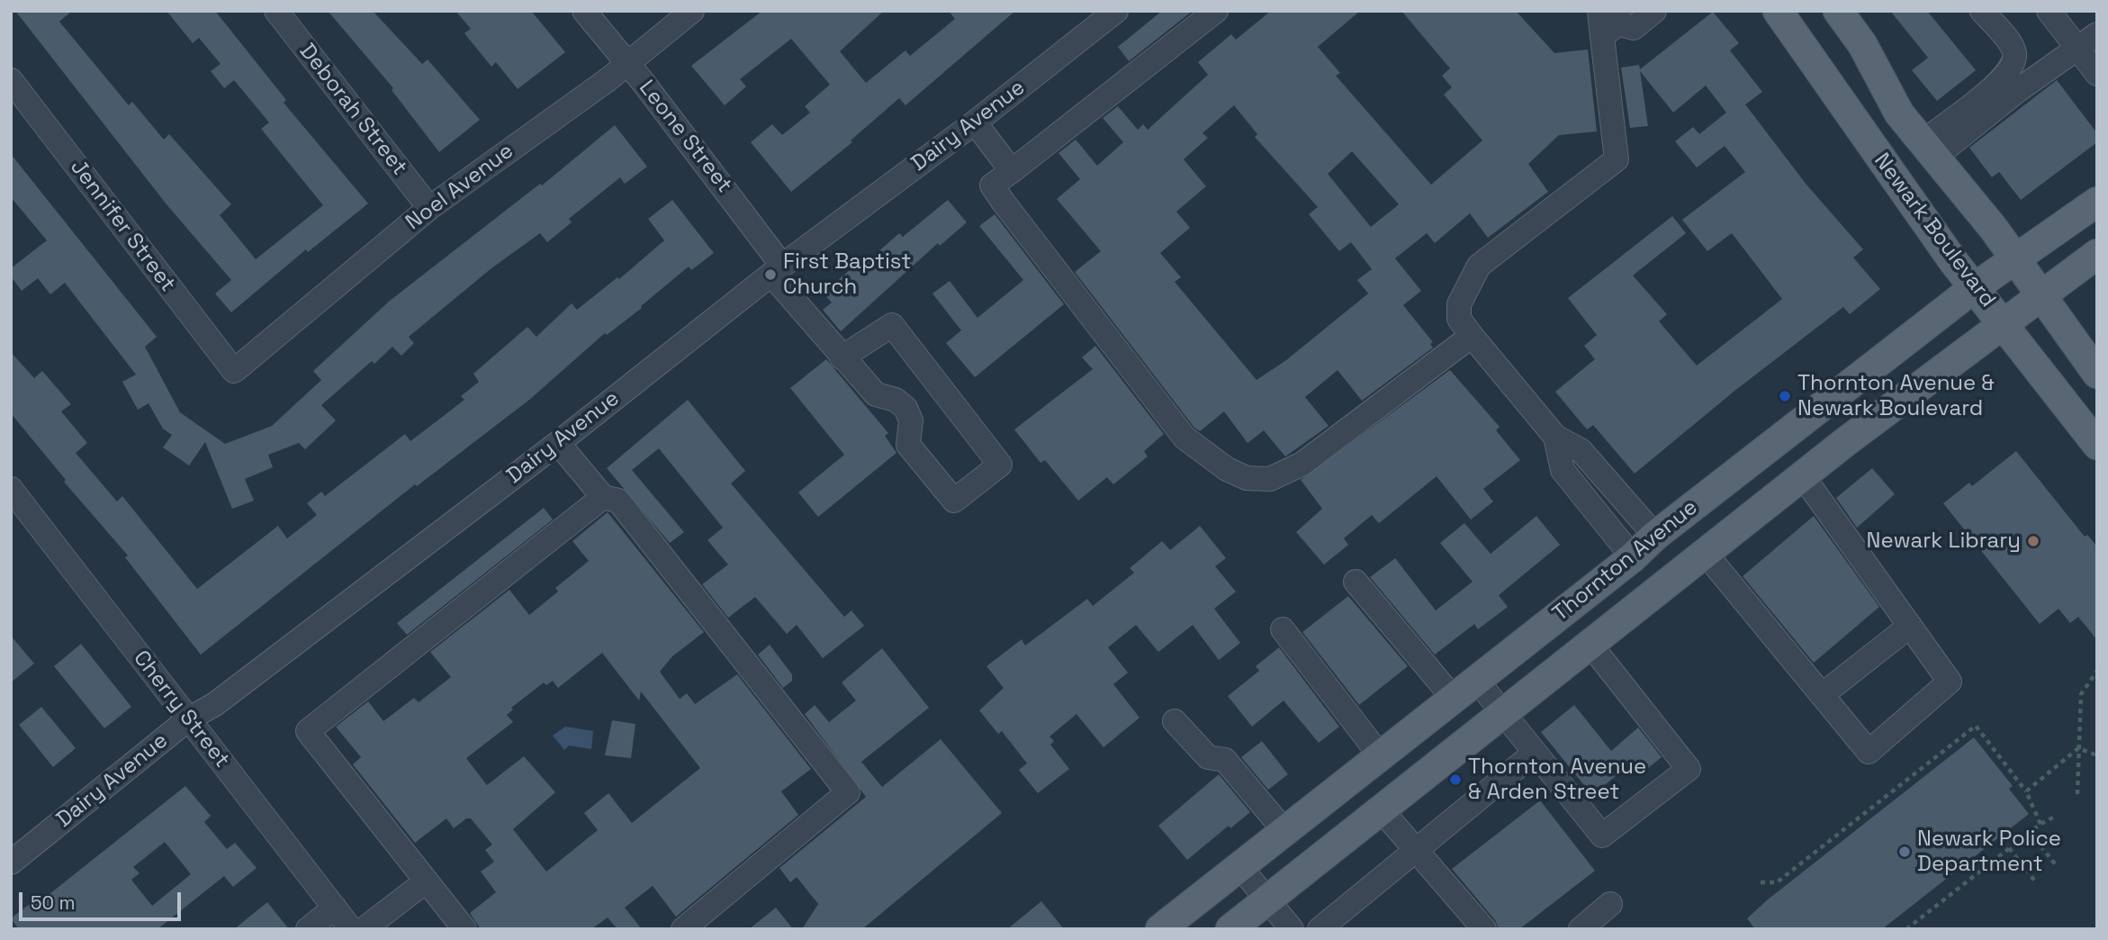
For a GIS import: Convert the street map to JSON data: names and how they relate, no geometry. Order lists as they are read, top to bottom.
{
  "streets": {
    "main road": ["Newark Boulevard", "Thornton Avenue"],
    "street": [
      "Deborah Street",
      "Dairy Avenue",
      "Leone Street",
      "Noel Avenue",
      "Jennifer Street",
      "Cherry Street"
    ]
  },
  "crossings": [
    ["Deborah Street", "Noel Avenue"],
    ["Dairy Avenue", "Leone Street"],
    ["Dairy Avenue", "Cherry Street"],
    ["Leone Street", "Noel Avenue"],
    ["Noel Avenue", "Jennifer Street"],
    ["Newark Boulevard", "Thornton Avenue"]
  ],
  "places": [
    "First Baptist Church",
    "Thornton Avenue & Newark Boulevard",
    "Newark Library",
    "Thornton Avenue & Arden Street",
    "Newark Police Department"
  ],
  "scale_bar": "50 m"
}
